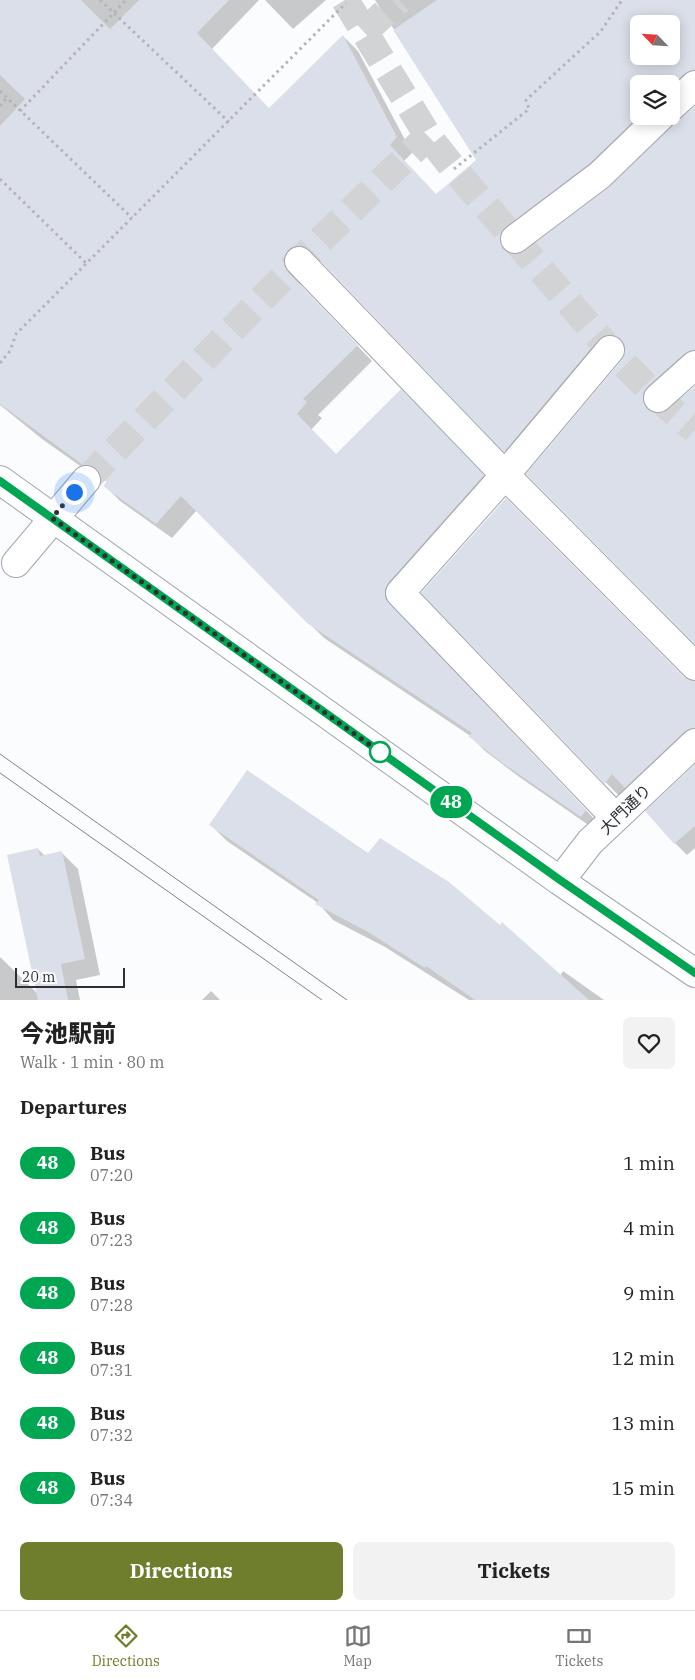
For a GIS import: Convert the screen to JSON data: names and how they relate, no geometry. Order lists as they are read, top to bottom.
{
  "streets": {
    "street": ["大門通り"]
  },
  "lines": ["bus line 48"],
  "scale_bar": "20 m",
  "north": "top left",
  "page": {
    "on_map": "48",
    "scale": "20 m",
    "heading": [
      ["今池駅前", "Walk · 1 min · 80 m"],
      "Departures"
    ],
    "list": [
      {
        "mark": "48",
        "name": "Bus",
        "note": "07:20",
        "value": "1 min"
      },
      {
        "mark": "48",
        "name": "Bus",
        "note": "07:23",
        "value": "4 min"
      },
      {
        "mark": "48",
        "name": "Bus",
        "note": "07:28",
        "value": "9 min"
      },
      {
        "mark": "48",
        "name": "Bus",
        "note": "07:31",
        "value": "12 min"
      },
      {
        "mark": "48",
        "name": "Bus",
        "note": "07:32",
        "value": "13 min"
      },
      {
        "mark": "48",
        "name": "Bus",
        "note": "07:34",
        "value": "15 min"
      }
    ],
    "buttons": ["Directions", "Tickets"],
    "tabs": ["Directions", "Map", "Tickets"]
  }
}
